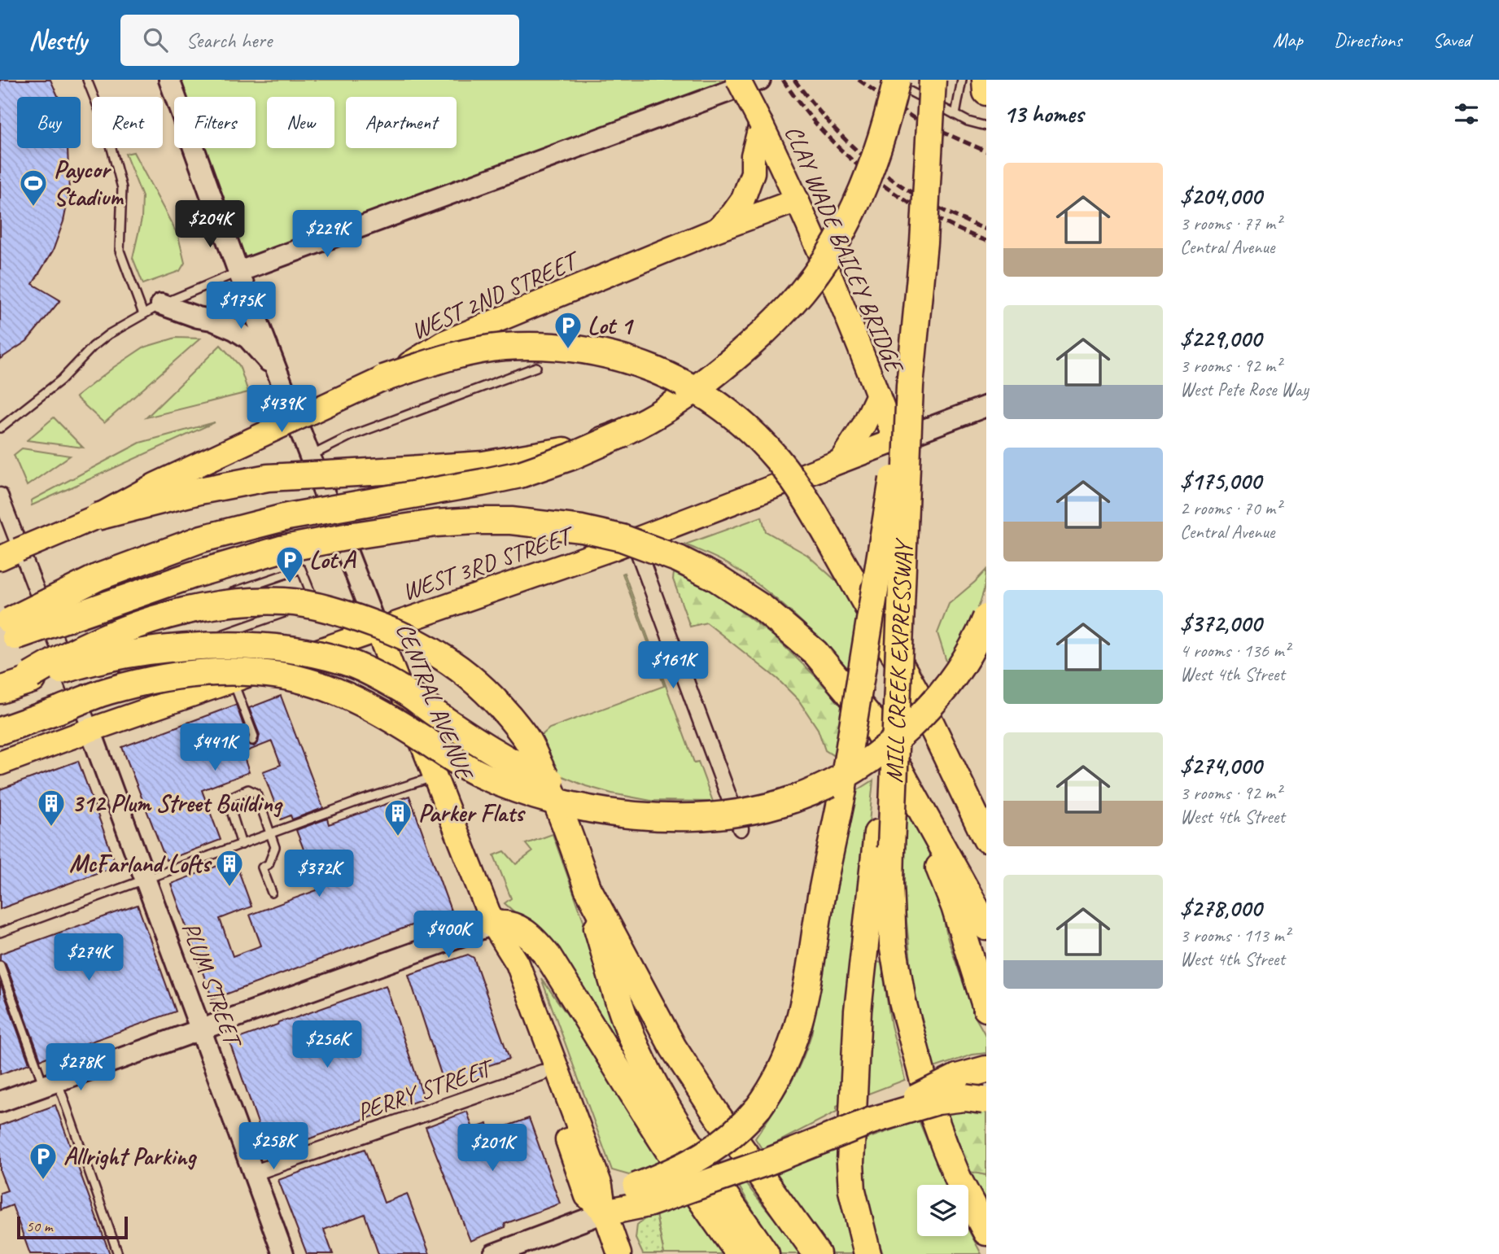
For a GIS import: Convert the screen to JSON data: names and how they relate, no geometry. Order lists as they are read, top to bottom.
{
  "streets": {
    "highway": ["MILL CREEK EXPRESSWAY"],
    "main road": [
      "CLAY WADE BAILEY BRIDGE",
      "WEST 2ND STREET",
      "WEST 3RD STREET",
      "CENTRAL AVENUE",
      "PLUM STREET"
    ],
    "street": ["PERRY STREET"]
  },
  "crossings": [
    ["CLAY WADE BAILEY BRIDGE", "WEST 2ND STREET"],
    ["CLAY WADE BAILEY BRIDGE", "WEST 3RD STREET"],
    ["WEST 3RD STREET", "CENTRAL AVENUE"],
    ["WEST 3RD STREET", "PLUM STREET"],
    ["CENTRAL AVENUE", "PERRY STREET"],
    ["PLUM STREET", "PERRY STREET"]
  ],
  "places": {
    "sports": ["Paycor Stadium"],
    "parking": ["Lot 1", "Lot A", "Allright Parking"],
    "building": ["312 Plum Street Building", "Parker Flats", "McFarland Lofts"]
  },
  "scale_bar": "50 m",
  "page": {
    "header": "Nestly",
    "search": "Search here",
    "nav": ["Map", "Directions", "Saved"],
    "heading": "13 homes",
    "chip": [
      "Buy",
      "Rent",
      "Filters",
      "New",
      "Apartment"
    ],
    "list": [
      {
        "name": "$204,000",
        "note": "3 rooms · 77 m² · Central Avenue"
      },
      {
        "name": "$229,000",
        "note": "3 rooms · 92 m² · West Pete Rose Way"
      },
      {
        "name": "$175,000",
        "note": "2 rooms · 70 m² · Central Avenue"
      },
      {
        "name": "$372,000",
        "note": "4 rooms · 136 m² · West 4th Street"
      },
      {
        "name": "$274,000",
        "note": "3 rooms · 92 m² · West 4th Street"
      },
      {
        "name": "$278,000",
        "note": "3 rooms · 113 m² · West 4th Street"
      }
    ],
    "price": [
      "$204K",
      "$229K",
      "$175K",
      "$439K",
      "$161K",
      "$441K",
      "$372K",
      "$400K",
      "$274K",
      "$256K",
      "$278K",
      "$258K",
      "$201K"
    ],
    "scale": "50 m"
  }
}
